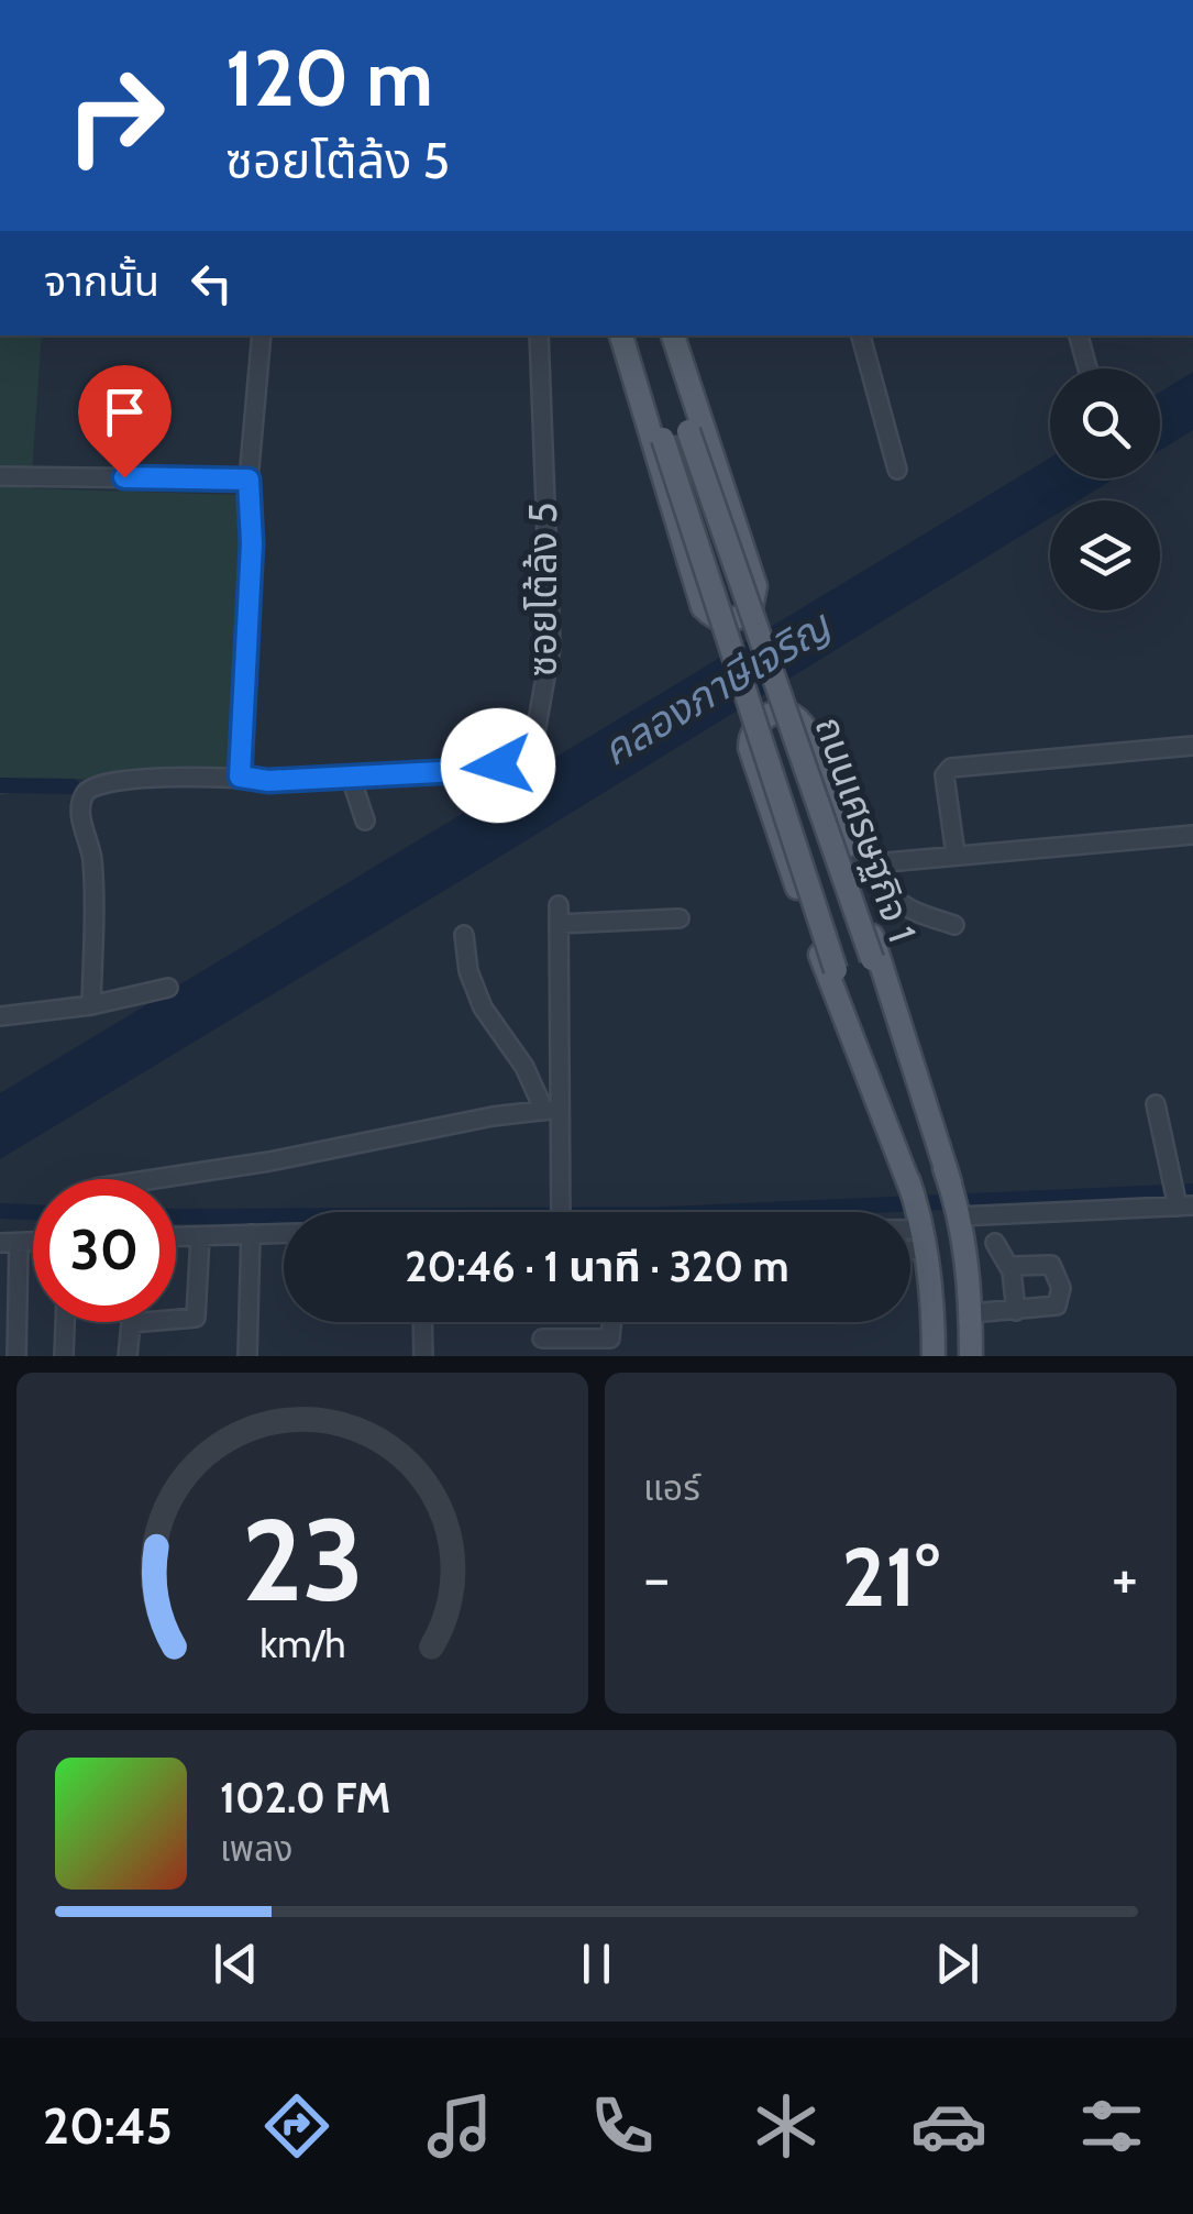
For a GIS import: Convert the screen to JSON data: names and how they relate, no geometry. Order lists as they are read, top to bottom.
{
  "streets": {
    "main road": ["ถนนเศรษฐกิจ 1"],
    "street": ["ซอยโต้ล้ง 5"]
  },
  "water": ["คลองภาษีเจริญ"],
  "page": {
    "turn": ["120 m", "ซอยโต้ล้ง 5"],
    "then": "จากนั้น",
    "limit": "30",
    "trip": "20:46 · 1 นาที · 320 m",
    "tile": "แอร์",
    "heat": ["−", "21°", "+"],
    "song": ["102.0 FM", "เพลง"],
    "tabs": "20:45",
    "gauge": ["23", "km/h"]
  }
}
